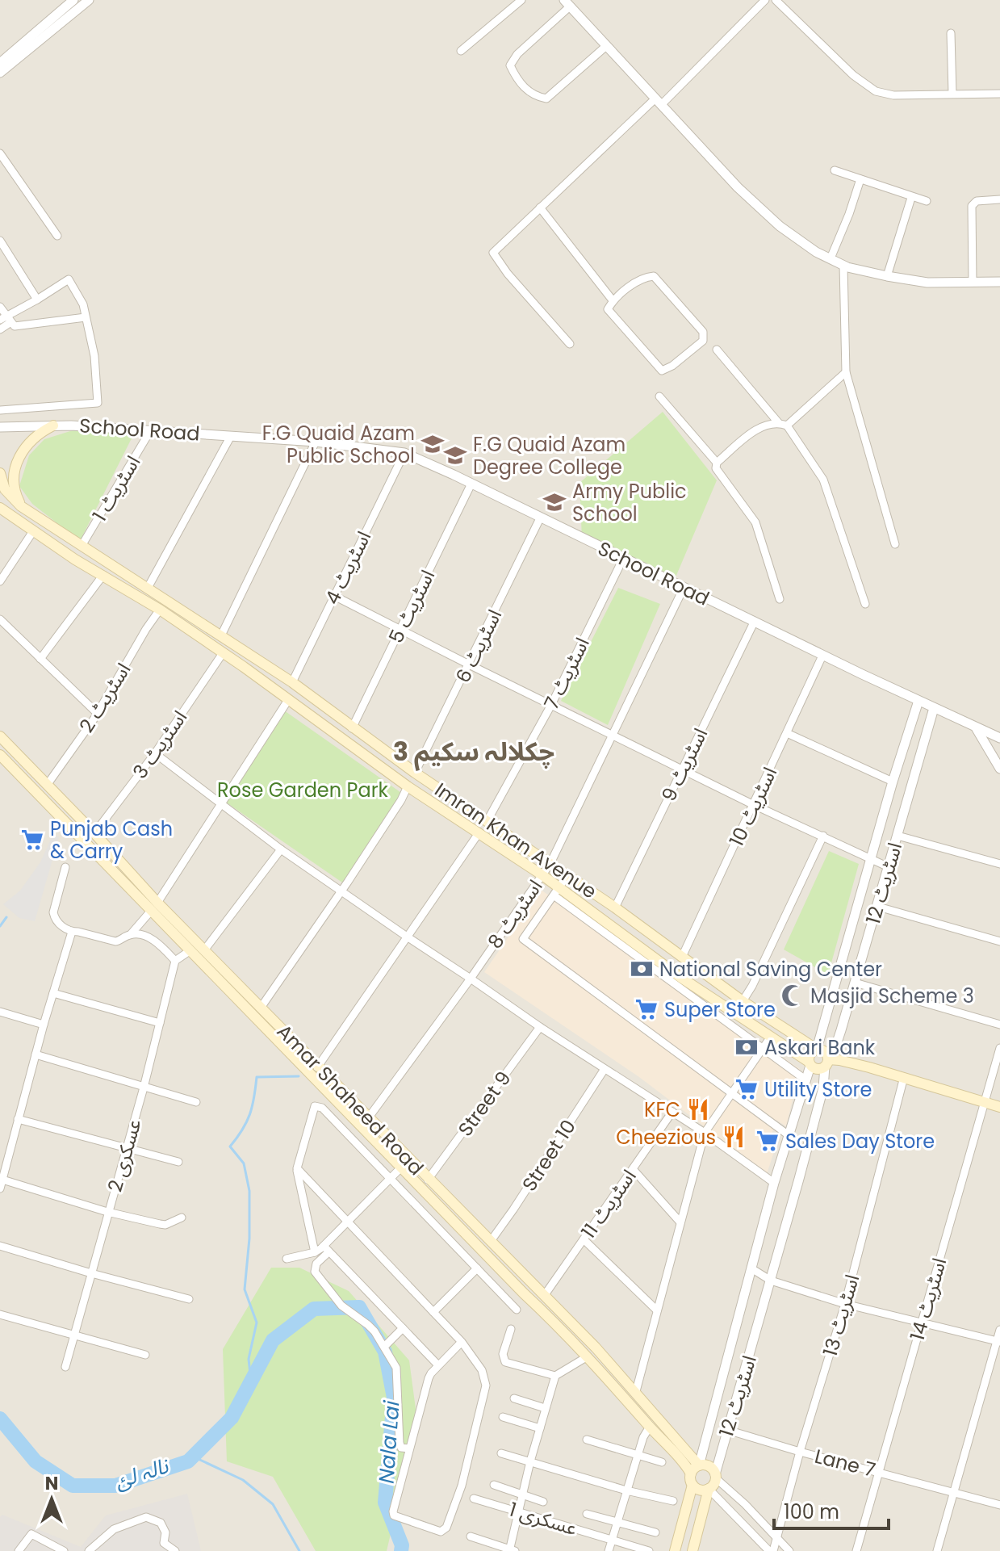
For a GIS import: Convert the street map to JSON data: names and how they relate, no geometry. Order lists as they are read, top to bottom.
{
  "streets": {
    "main road": ["Imran Khan Avenue", "Amar Shaheed Road"],
    "street": [
      "School Road",
      "اسٹریٹ 1",
      "اسٹریٹ 4",
      "اسٹریٹ 5",
      "اسٹریٹ 6",
      "اسٹریٹ 7",
      "اسٹریٹ 2",
      "اسٹریٹ 3",
      "اسٹریٹ 9",
      "اسٹریٹ 10",
      "اسٹریٹ 12",
      "اسٹریٹ 8",
      "Street 9",
      "عسکری 2",
      "Street 10",
      "اسٹریٹ 11",
      "اسٹریٹ 14",
      "اسٹریٹ 13",
      "Lane 7",
      "عسکری 1"
    ]
  },
  "crossings": [
    ["School Road", "اسٹریٹ 1"],
    ["School Road", "اسٹریٹ 4"],
    ["School Road", "اسٹریٹ 5"],
    ["School Road", "اسٹریٹ 6"],
    ["School Road", "اسٹریٹ 7"],
    ["School Road", "اسٹریٹ 9"],
    ["School Road", "اسٹریٹ 10"],
    ["School Road", "اسٹریٹ 12"],
    ["School Road", "اسٹریٹ 8"],
    ["اسٹریٹ 1", "Imran Khan Avenue"],
    ["اسٹریٹ 4", "Imran Khan Avenue"],
    ["اسٹریٹ 5", "Imran Khan Avenue"],
    ["اسٹریٹ 6", "Imran Khan Avenue"],
    ["اسٹریٹ 7", "Imran Khan Avenue"],
    ["اسٹریٹ 2", "Imran Khan Avenue"],
    ["اسٹریٹ 2", "Amar Shaheed Road"],
    ["اسٹریٹ 3", "Imran Khan Avenue"],
    ["اسٹریٹ 3", "Amar Shaheed Road"],
    ["اسٹریٹ 9", "Imran Khan Avenue"],
    ["اسٹریٹ 10", "Imran Khan Avenue"],
    ["Imran Khan Avenue", "اسٹریٹ 12"],
    ["Imran Khan Avenue", "اسٹریٹ 8"],
    ["اسٹریٹ 12", "Amar Shaheed Road"],
    ["اسٹریٹ 12", "Lane 7"],
    ["اسٹریٹ 8", "Amar Shaheed Road"],
    ["Amar Shaheed Road", "Street 9"],
    ["Amar Shaheed Road", "Street 10"],
    ["Amar Shaheed Road", "اسٹریٹ 11"],
    ["اسٹریٹ 14", "Lane 7"],
    ["اسٹریٹ 13", "Lane 7"]
  ],
  "districts": ["چکلالہ سکیم 3"],
  "water": ["Nala Lai", "نالہ لئ"],
  "parks": ["Rose Garden Park"],
  "places": {
    "school or university": ["F.G Quaid Azam Public School", "F.G Quaid Azam Degree College", "Army Public School"],
    "supermarket": [
      "Punjab Cash & Carry",
      "Super Store",
      "Utility Store",
      "Sales Day Store"
    ],
    "bank": ["National Saving Center", "Askari Bank"],
    "mosque": ["Masjid Scheme 3"],
    "restaurant": ["KFC", "Cheezious"]
  },
  "scale_bar": "100 m",
  "north": "top"
}
